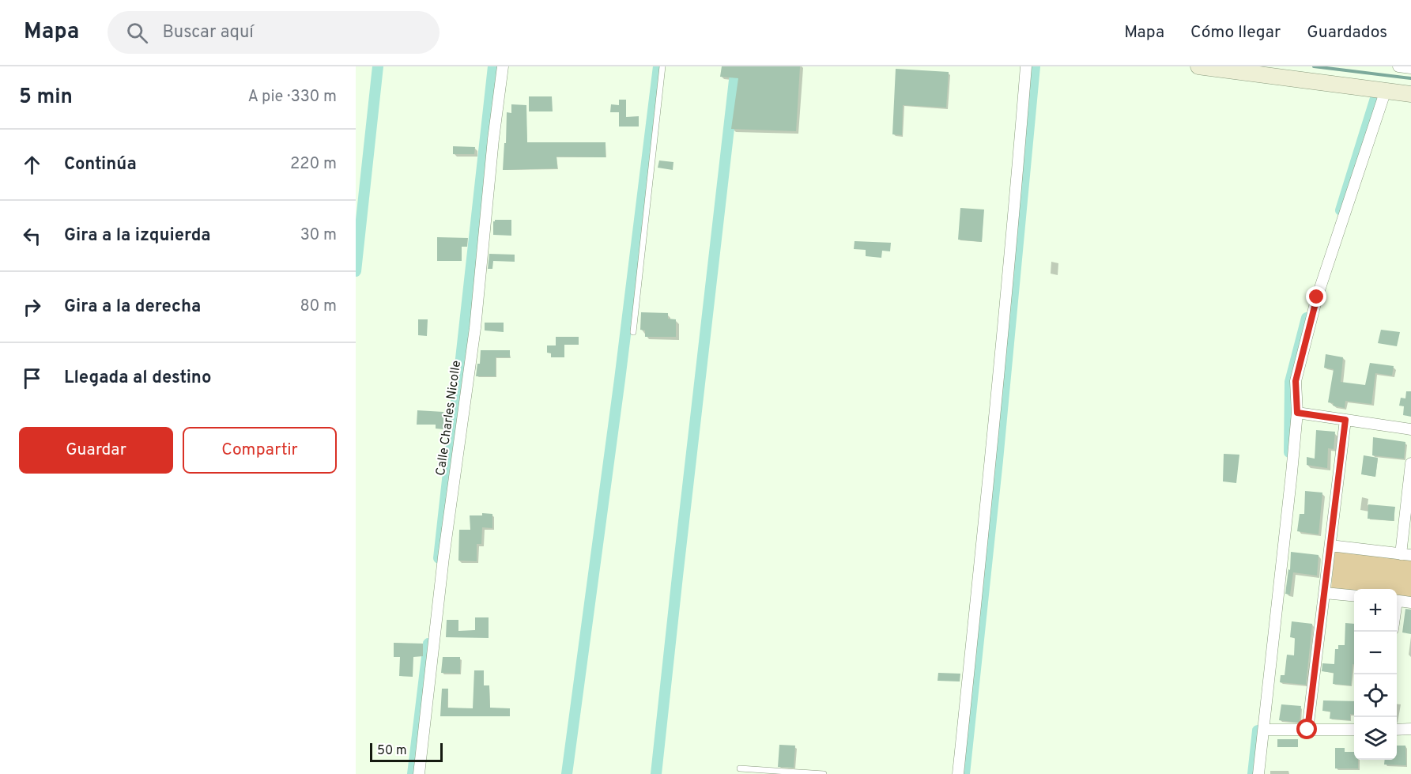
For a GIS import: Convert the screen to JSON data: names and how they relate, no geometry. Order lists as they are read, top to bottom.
{
  "streets": {
    "street": ["Calle Charles Nicolle"]
  },
  "scale_bar": "50 m",
  "page": {
    "header": "Mapa",
    "search": "Buscar aquí",
    "nav": ["Mapa", "Cómo llegar", "Guardados"],
    "heading": ["5 min", "A pie · 330 m"],
    "list": [
      ["Continúa", "220 m"],
      ["Gira a la izquierda", "30 m"],
      ["Gira a la derecha", "80 m"],
      "Llegada al destino"
    ],
    "buttons": ["Guardar", "Compartir"],
    "map_buttons": ["+", "−"],
    "scale": "50 m"
  }
}
